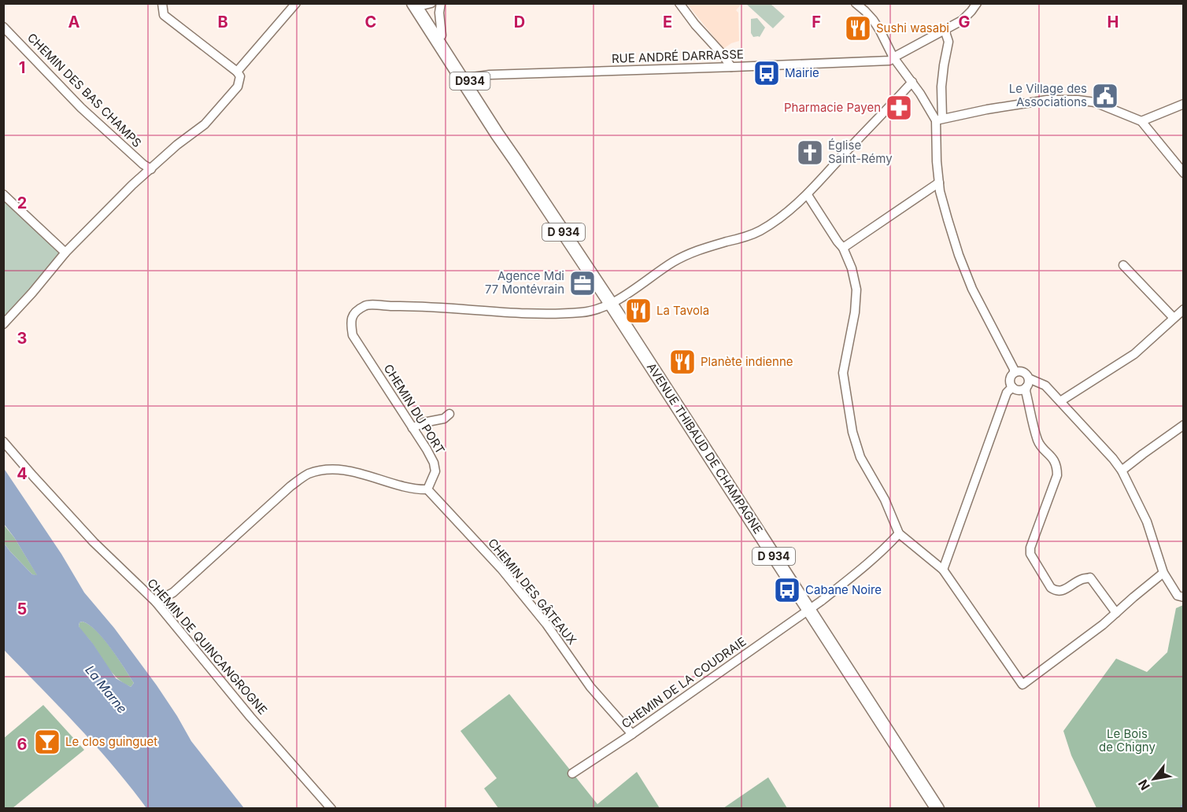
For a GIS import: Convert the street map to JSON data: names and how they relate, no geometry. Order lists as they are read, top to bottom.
{
  "streets": {
    "main road": ["D934", "D 934", "AVENUE THIBAUD DE CHAMPAGNE"],
    "street": [
      "RUE ANDRÉ DARRASSE",
      "CHEMIN DES BAS CHAMPS",
      "CHEMIN DU PORT",
      "CHEMIN DES GÂTEAUX",
      "CHEMIN DE QUINCANGROGNE",
      "CHEMIN DE LA COUDRAIE"
    ]
  },
  "crossings": [
    ["RUE ANDRÉ DARRASSE", "AVENUE THIBAUD DE CHAMPAGNE"],
    ["CHEMIN DU PORT", "AVENUE THIBAUD DE CHAMPAGNE"],
    ["CHEMIN DU PORT", "CHEMIN DES GÂTEAUX"],
    ["AVENUE THIBAUD DE CHAMPAGNE", "CHEMIN DE LA COUDRAIE"],
    ["CHEMIN DES GÂTEAUX", "CHEMIN DE LA COUDRAIE"]
  ],
  "water": ["La Marne"],
  "parks": ["Le Bois de Chigny"],
  "places": {
    "restaurant": ["Sushi wasabi", "La Tavola", "Planète indienne"],
    "bus stop": ["Mairie", "Cabane Noire"],
    "public building": ["Le Village des Associations"],
    "pharmacy": ["Pharmacie Payen"],
    "church": ["Église Saint-Rémy"],
    "office": ["Agence Mdi 77 Montévrain"],
    "bar": ["Le clos guinguet"]
  },
  "north": "bottom left",
  "grid": {
    "columns": [
      "A",
      "B",
      "C",
      "D",
      "E",
      "F",
      "G",
      "H"
    ],
    "rows": [
      "1",
      "2",
      "3",
      "4",
      "5",
      "6"
    ]
  }
}
